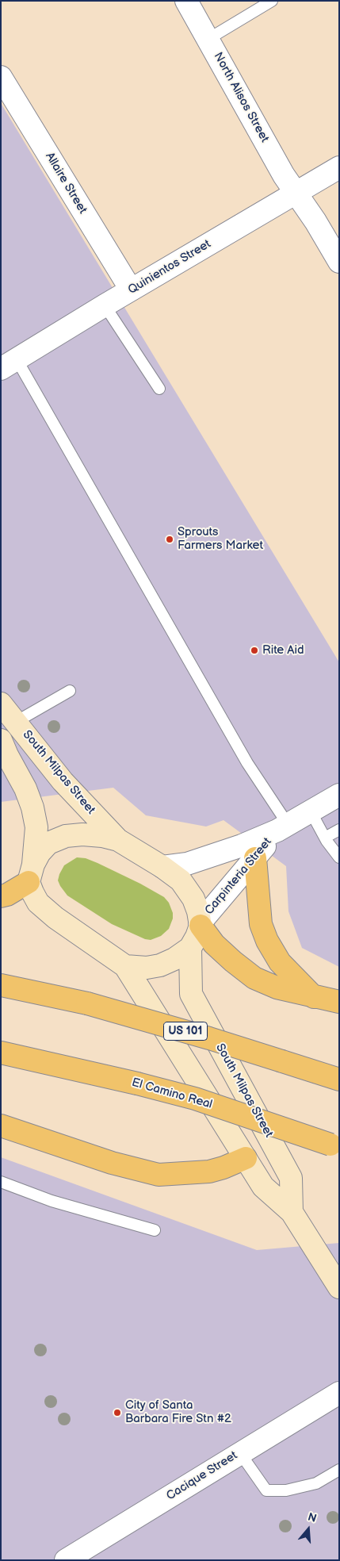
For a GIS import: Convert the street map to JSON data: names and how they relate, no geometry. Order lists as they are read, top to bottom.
{
  "streets": {
    "highway": ["US 101", "El Camino Real"],
    "main road": ["South Milpas Street"],
    "street": [
      "North Alisos Street",
      "Allaire Street",
      "Quinientos Street",
      "Carpinteria Street",
      "Cacique Street"
    ]
  },
  "crossings": [
    ["North Alisos Street", "Quinientos Street"],
    ["Allaire Street", "Quinientos Street"]
  ],
  "places": ["Sprouts Farmers Market", "Rite Aid", "City of Santa Barbara Fire Stn #2"],
  "north": "top"
}
